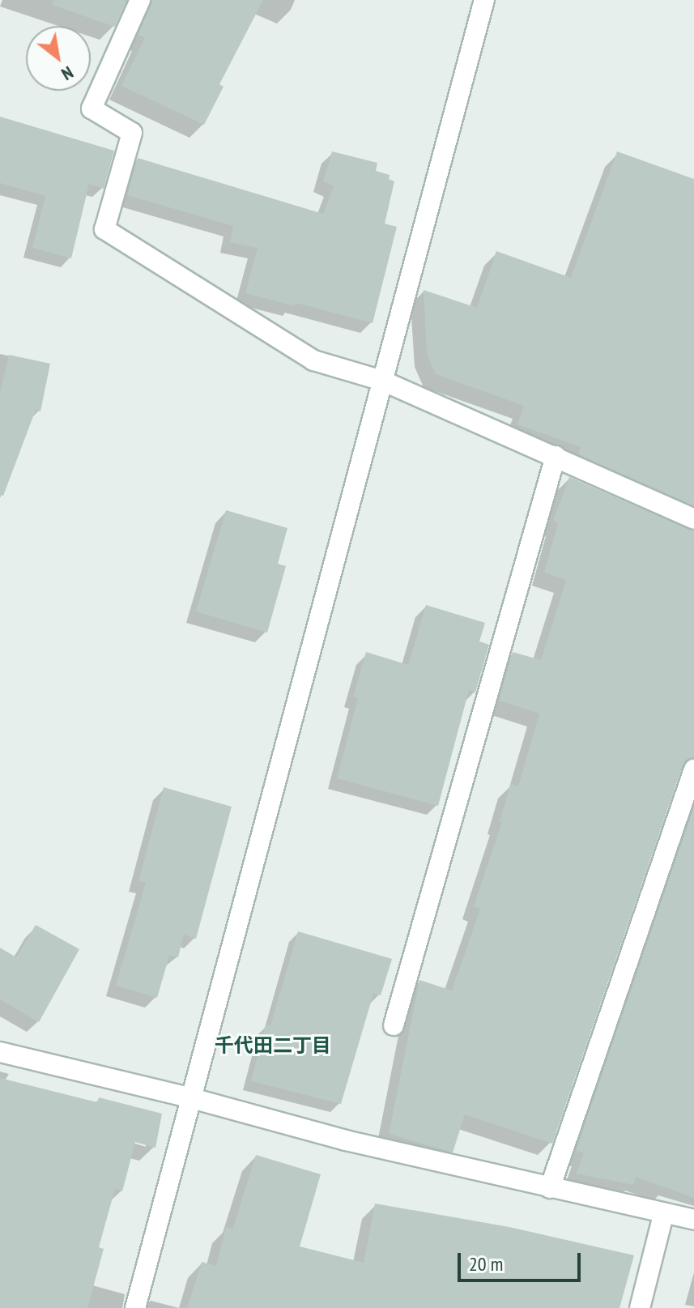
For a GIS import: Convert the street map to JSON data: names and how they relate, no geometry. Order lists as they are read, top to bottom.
{
  "districts": ["千代田二丁目"],
  "scale_bar": "20 m",
  "north": "bottom right"
}
